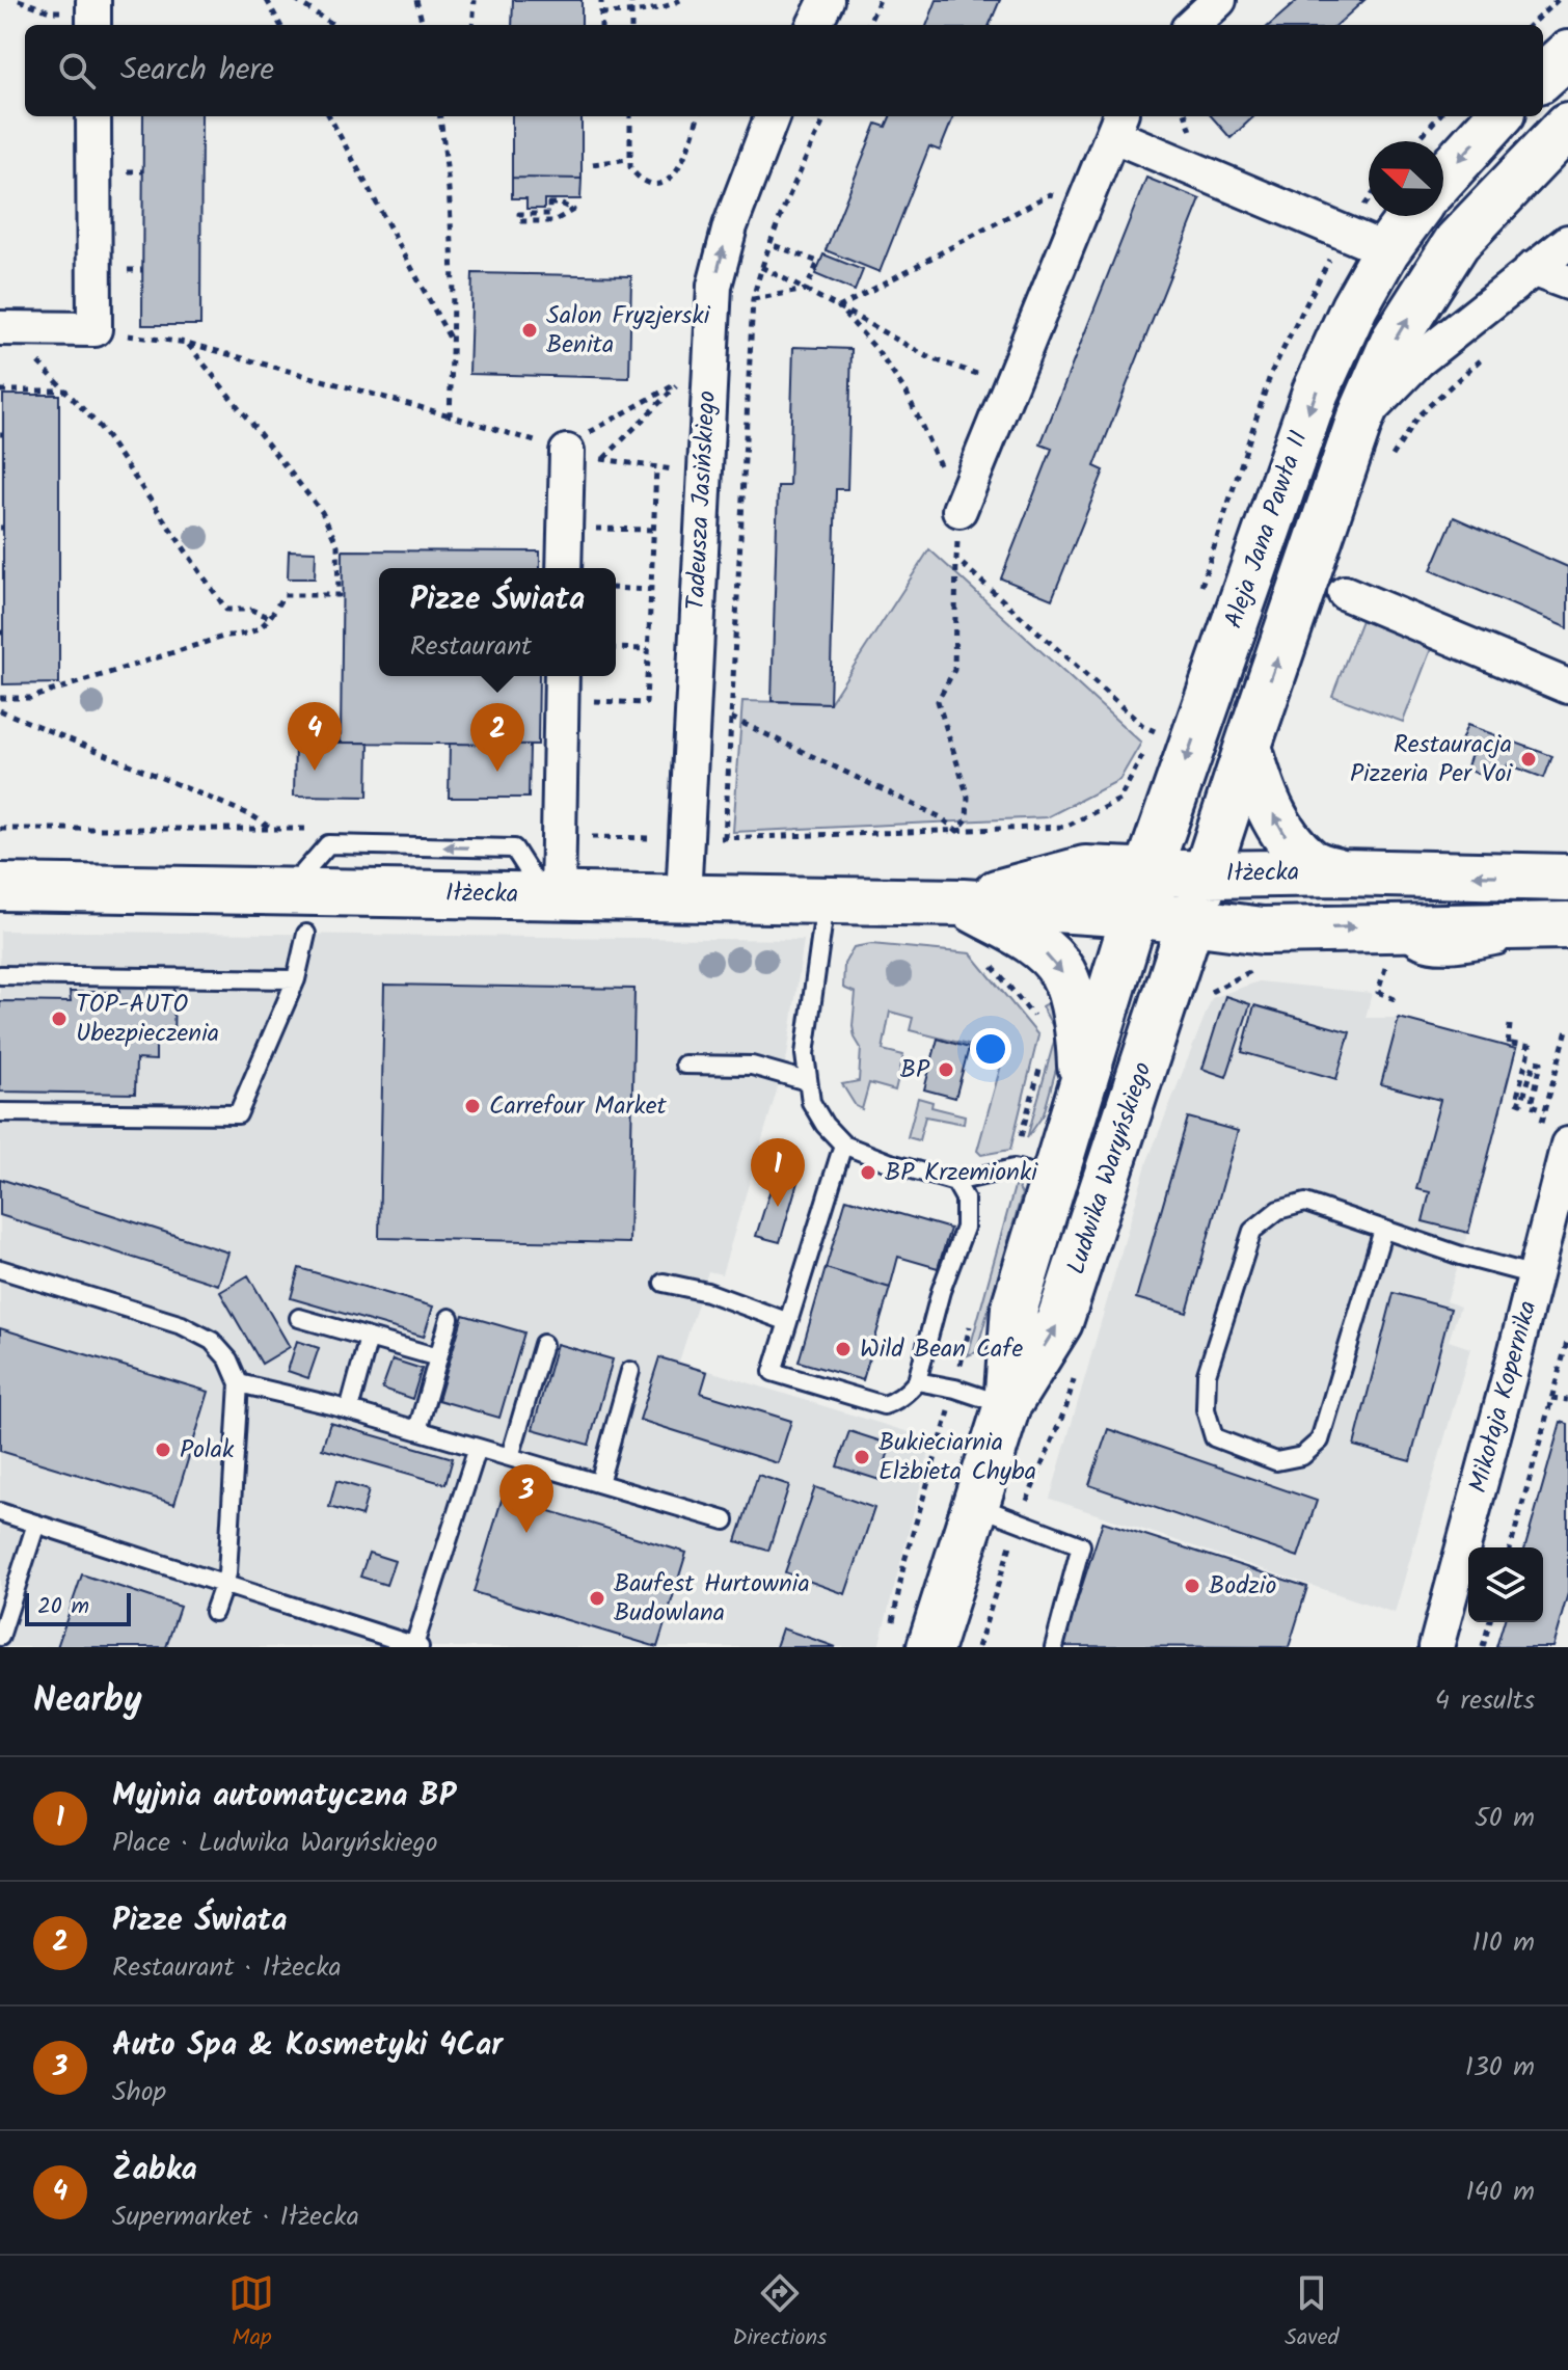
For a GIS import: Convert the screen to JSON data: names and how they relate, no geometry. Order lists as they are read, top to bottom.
{
  "streets": {
    "main road": ["Aleja Jana Pawła II", "Iłżecka", "Ludwika Waryńskiego"],
    "street": ["Tadeusza Jasińskiego", "Mikołaja Kopernika"]
  },
  "crossings": [
    ["Tadeusza Jasińskiego", "Iłżecka"],
    ["Aleja Jana Pawła II", "Iłżecka"],
    ["Aleja Jana Pawła II", "Ludwika Waryńskiego"],
    ["Iłżecka", "Ludwika Waryńskiego"]
  ],
  "places": [
    "Salon Fryzjerski Benita",
    "Restauracja Pizzeria Per Voi",
    "TOP-AUTO Ubezpieczenia",
    "BP",
    "Carrefour Market",
    "BP Krzemionki",
    "Wild Bean Cafe",
    "Polak",
    "Bukieciarnia Elżbieta Chyba",
    "Bodzio",
    "Baufest Hurtownia Budowlana"
  ],
  "scale_bar": "20 m",
  "north": "left",
  "page": {
    "search": "Search here",
    "popup": ["Pizze Świata", "Restaurant"],
    "pins": [
      "4",
      "2",
      "1",
      "3"
    ],
    "scale": "20 m",
    "heading": ["Nearby", "4 results"],
    "list": [
      {
        "mark": "1",
        "name": "Myjnia automatyczna BP",
        "note": "Place · Ludwika Waryńskiego",
        "value": "50 m"
      },
      {
        "mark": "2",
        "name": "Pizze Świata",
        "note": "Restaurant · Iłżecka",
        "value": "110 m"
      },
      {
        "mark": "3",
        "name": "Auto Spa & Kosmetyki 4Car",
        "note": "Shop",
        "value": "130 m"
      },
      {
        "mark": "4",
        "name": "Żabka",
        "note": "Supermarket · Iłżecka",
        "value": "140 m"
      }
    ],
    "nav": ["Map", "Directions", "Saved"]
  }
}
